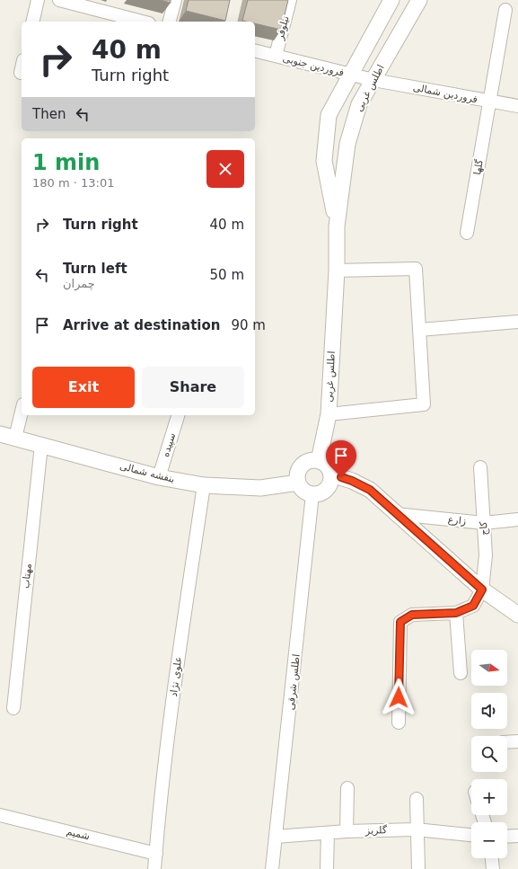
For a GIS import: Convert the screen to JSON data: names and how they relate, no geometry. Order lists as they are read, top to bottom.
{
  "streets": {
    "street": [
      "نیلوفر",
      "فروردین جنوبی",
      "اطلس غربی",
      "فروردین شمالی",
      "گلها",
      "سپیده",
      "بنفشه شمالی",
      "زارع",
      "کاج",
      "مهتاب",
      "علوی نژاد",
      "اطلس شرقی",
      "گلریز",
      "شمیم"
    ]
  },
  "crossings": [
    ["نیلوفر", "فروردین جنوبی"],
    ["فروردین جنوبی", "اطلس غربی"],
    ["فروردین جنوبی", "فروردین شمالی"],
    ["اطلس غربی", "فروردین شمالی"],
    ["اطلس غربی", "بنفشه شمالی"],
    ["اطلس غربی", "اطلس شرقی"],
    ["فروردین شمالی", "گلها"],
    ["سپیده", "بنفشه شمالی"],
    ["بنفشه شمالی", "مهتاب"],
    ["بنفشه شمالی", "علوی نژاد"],
    ["بنفشه شمالی", "اطلس شرقی"],
    ["زارع", "کاج"],
    ["علوی نژاد", "شمیم"],
    ["اطلس شرقی", "گلریز"]
  ],
  "north": "right",
  "page": {
    "turn": ["40 m", "Turn right"],
    "then": "Then",
    "heading": ["1 min", "180 m · 13:01"],
    "list": [
      {
        "name": "Turn right",
        "value": "40 m"
      },
      {
        "name": "Turn left",
        "note": "چمران",
        "value": "50 m"
      },
      {
        "name": "Arrive at destination",
        "value": "90 m"
      }
    ],
    "buttons": ["Exit", "Share"],
    "map_buttons": ["+", "−"]
  }
}
